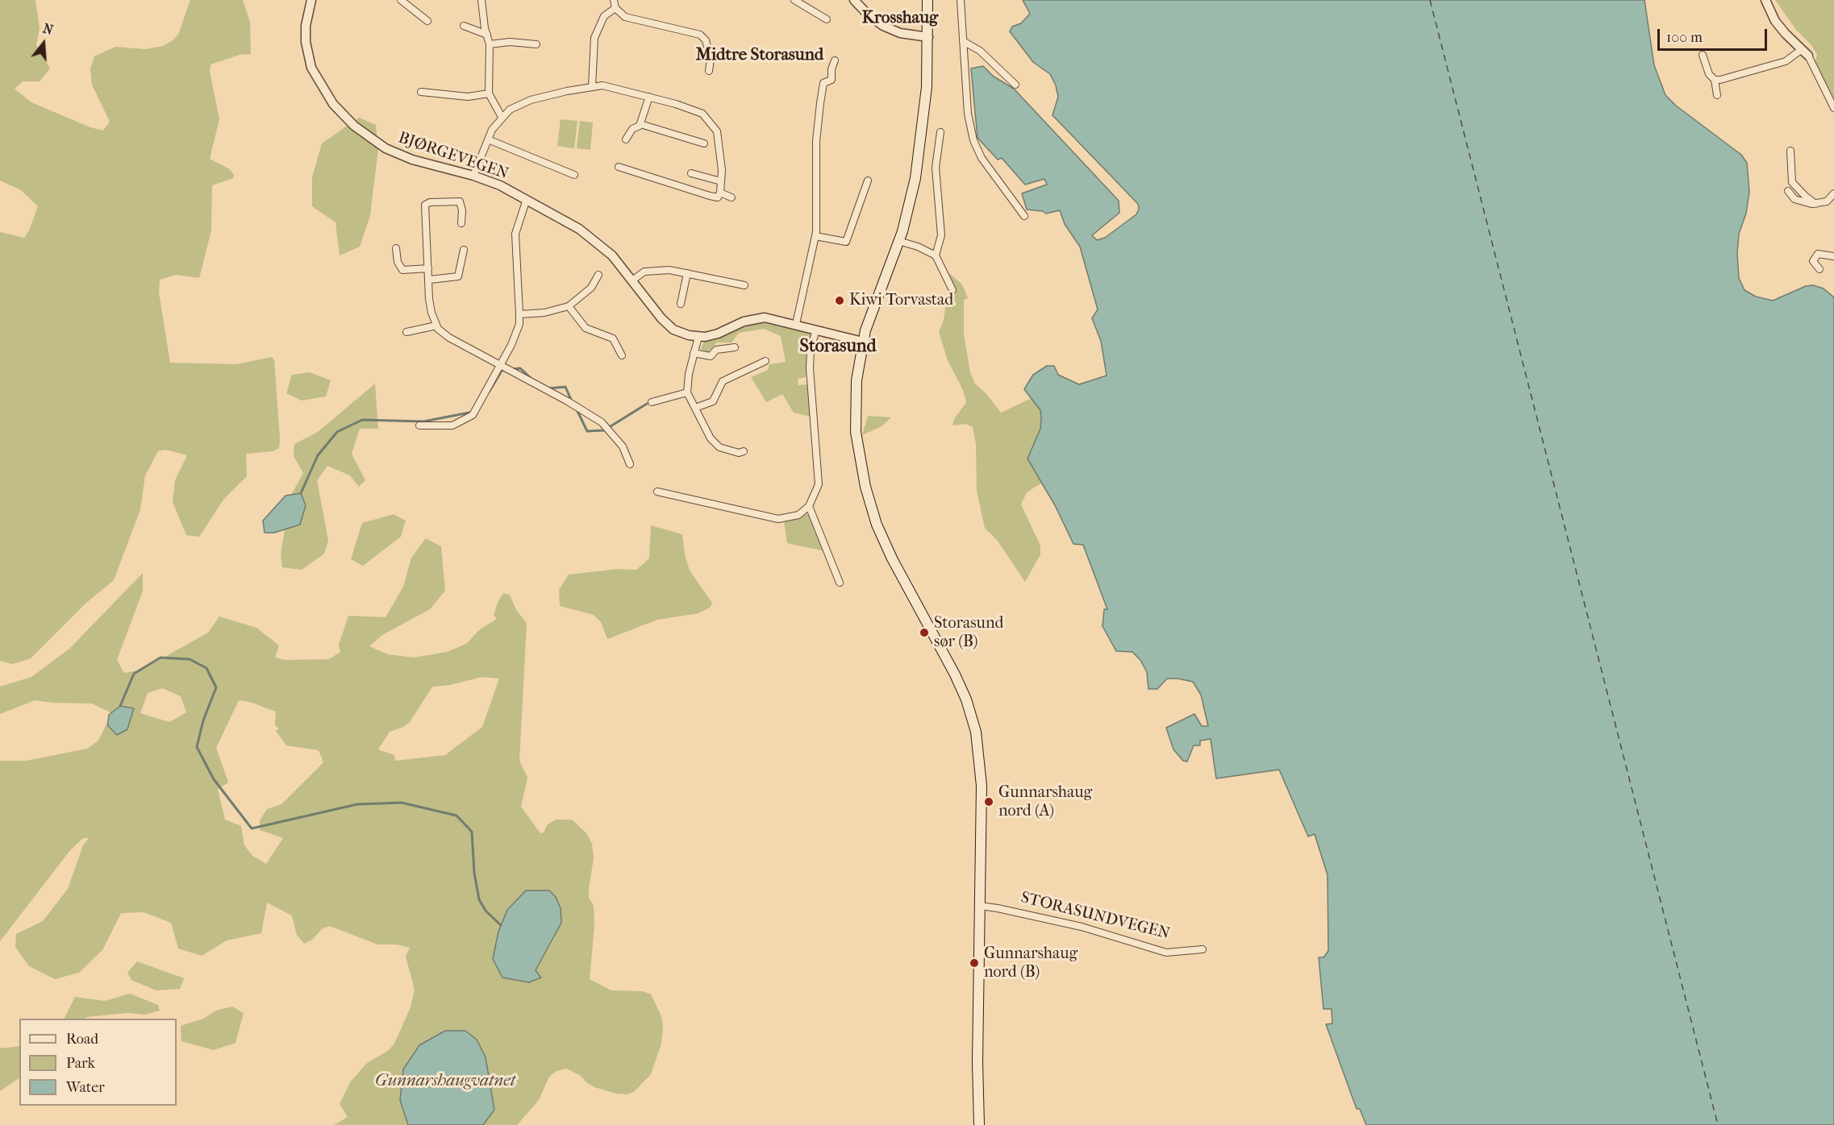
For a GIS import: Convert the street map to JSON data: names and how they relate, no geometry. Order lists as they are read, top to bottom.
{
  "streets": {
    "street": ["BJØRGEVEGEN", "STORASUNDVEGEN"]
  },
  "districts": ["Krosshaug", "Midtre Storasund", "Storasund"],
  "water": ["Gunnarshaugvatnet"],
  "places": [
    "Kiwi Torvastad",
    "Storasund sør (B)",
    "Gunnarshaug nord (A)",
    "Gunnarshaug nord (B)"
  ],
  "legend": ["Road", "Park", "Water"],
  "scale_bar": "100 m",
  "north": "top"
}
